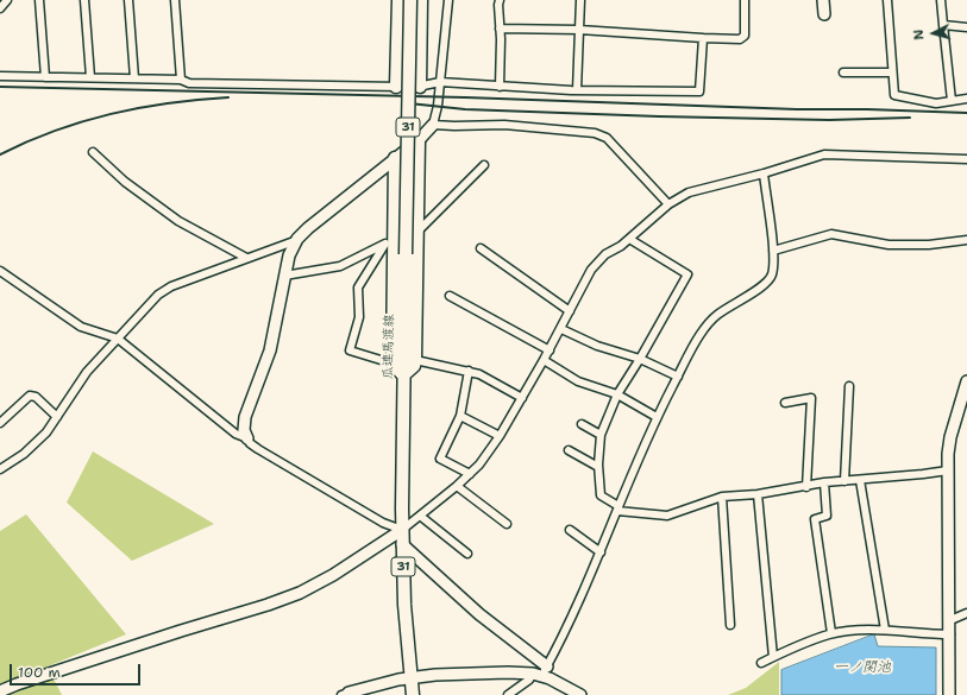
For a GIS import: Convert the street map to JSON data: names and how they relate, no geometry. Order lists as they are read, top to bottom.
{
  "streets": {
    "main road": ["31", "瓜連馬渡線"]
  },
  "water": ["一ノ関池"],
  "scale_bar": "100 m",
  "north": "left"
}
